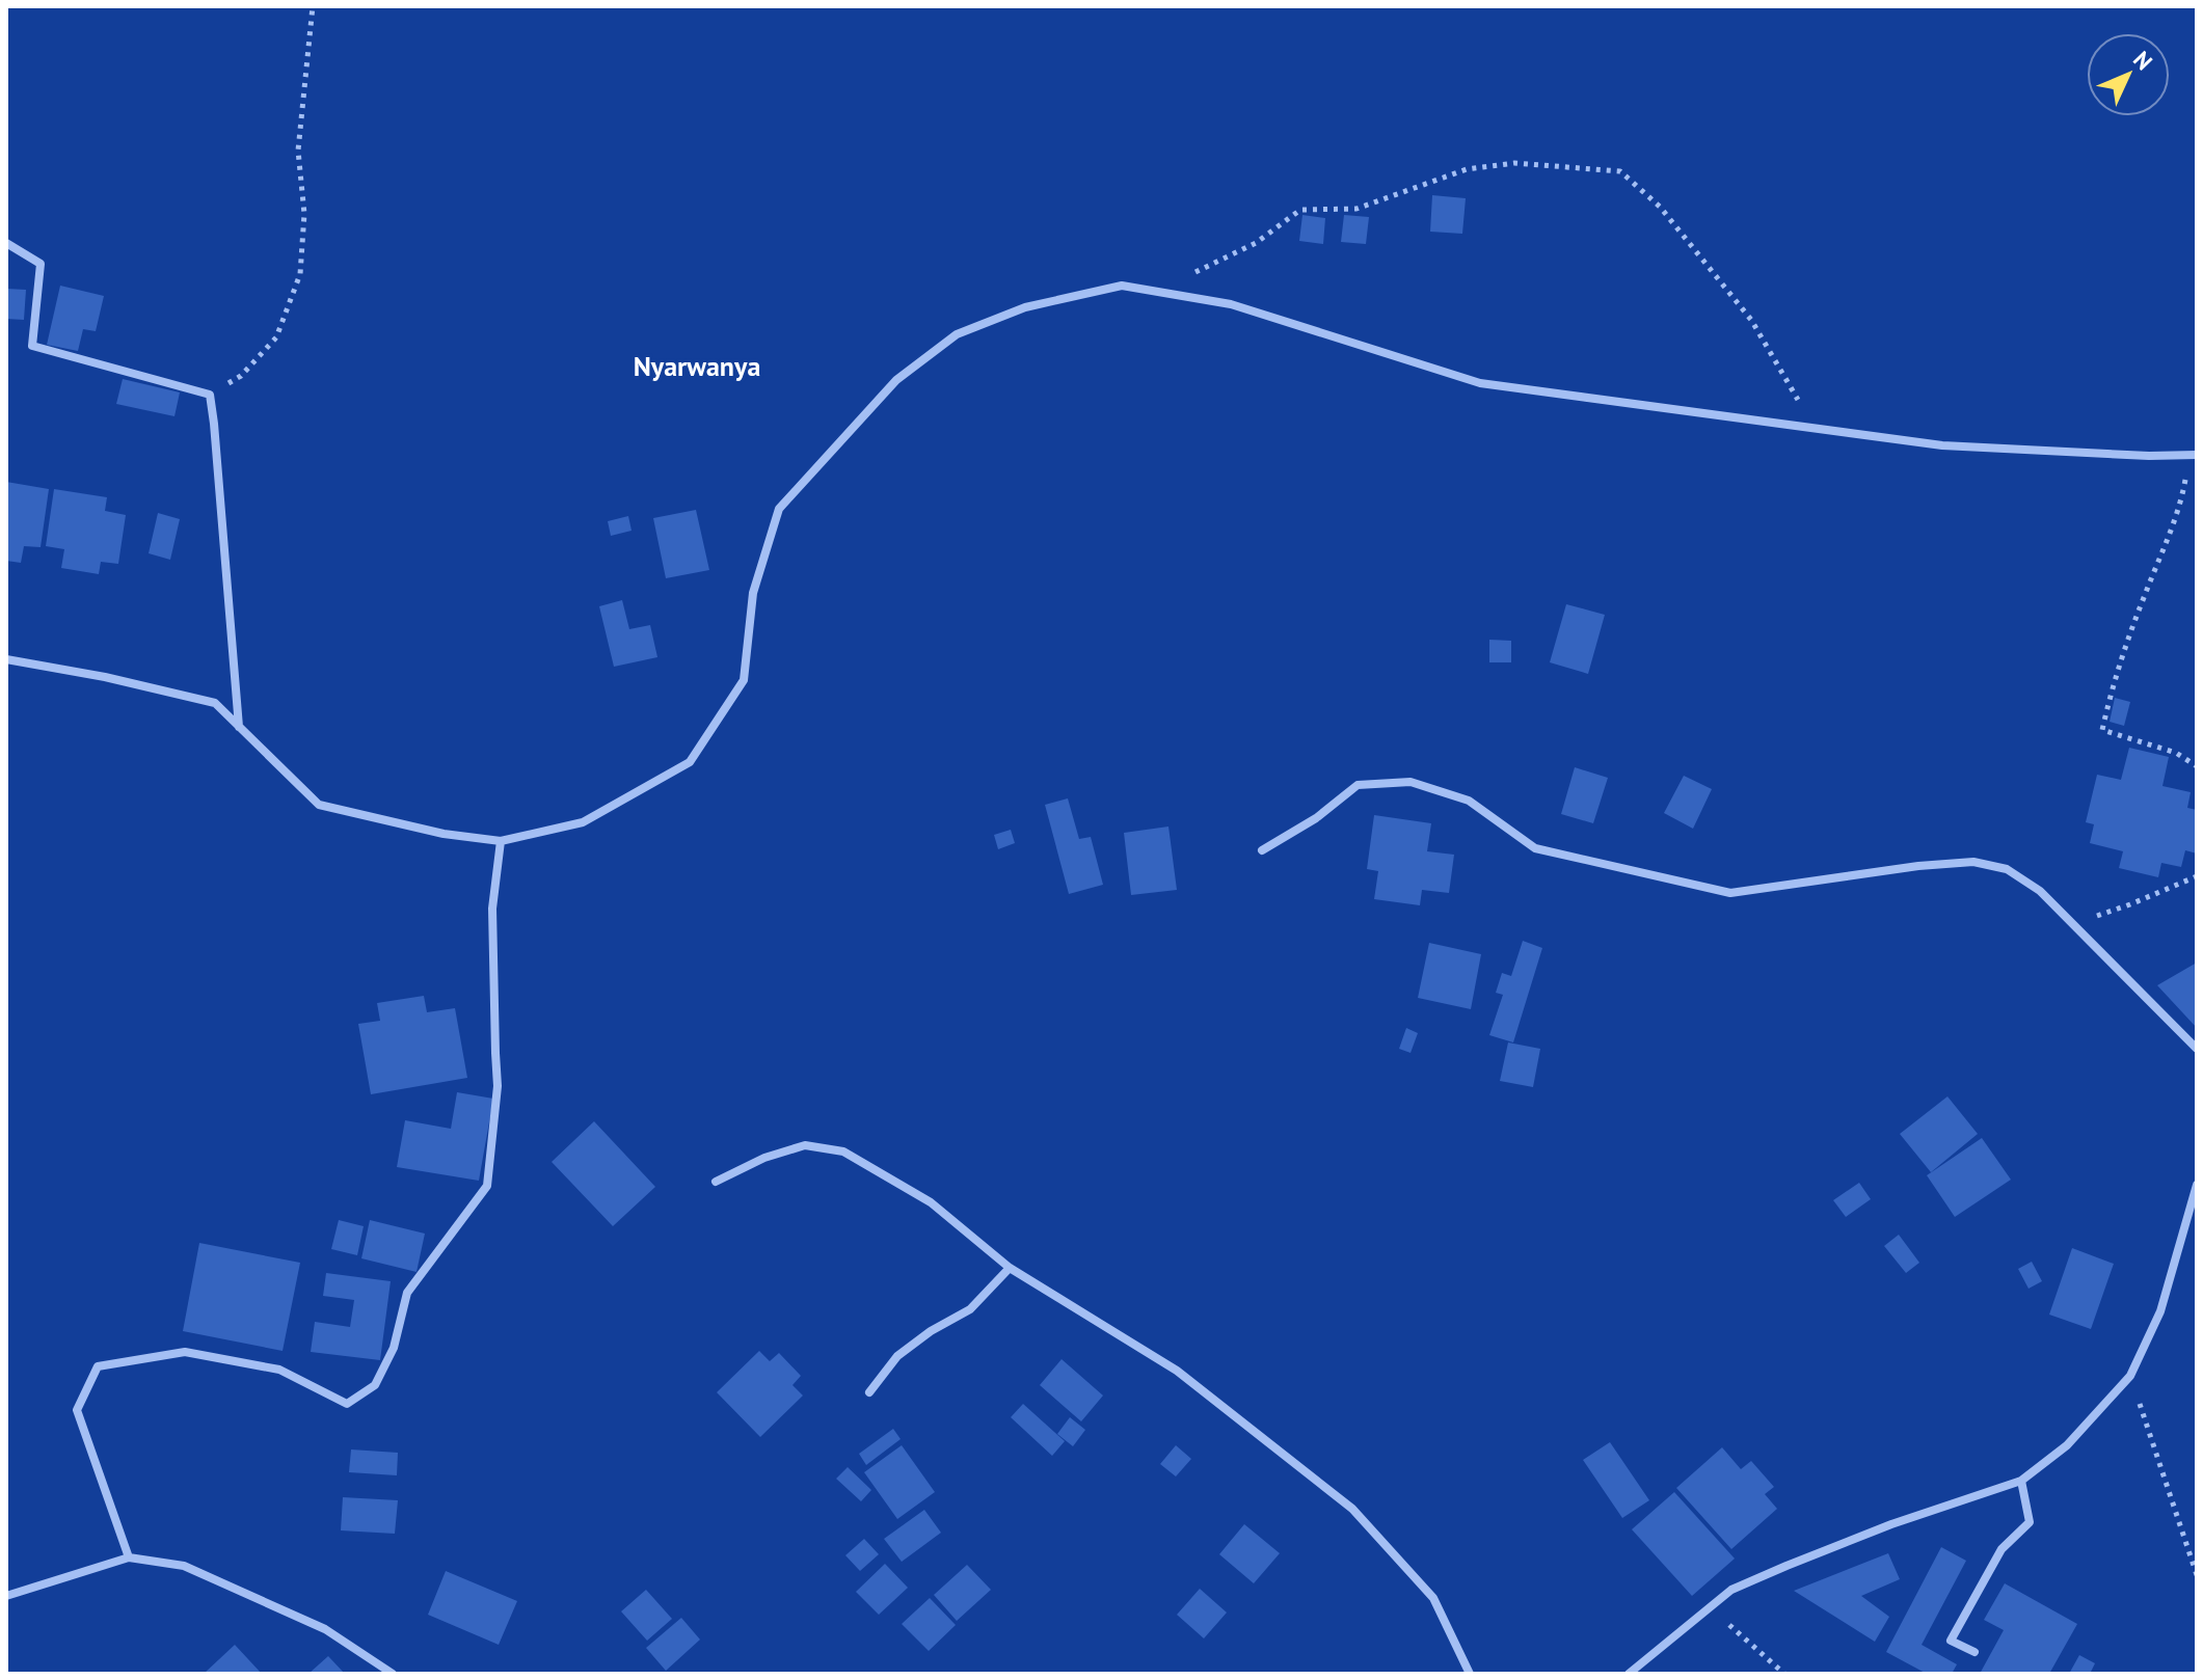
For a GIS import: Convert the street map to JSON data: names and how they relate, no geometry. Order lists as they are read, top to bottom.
{
  "districts": ["Nyarwanya"],
  "north": "top right"
}
